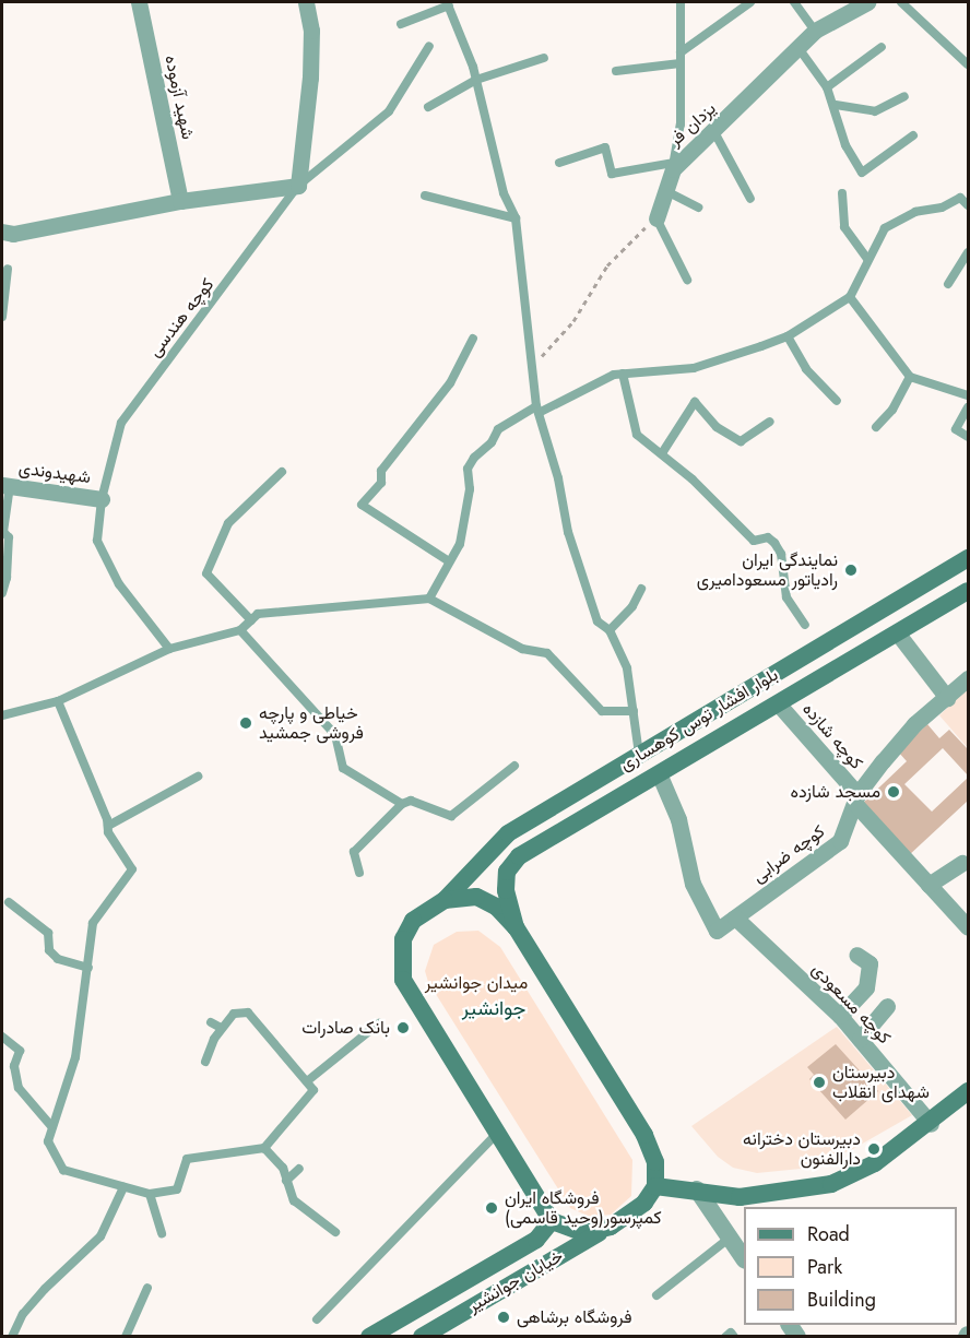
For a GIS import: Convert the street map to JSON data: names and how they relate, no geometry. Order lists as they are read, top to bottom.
{
  "streets": {
    "main road": ["بلوار افشار توس کوهساری", "خیابان جوانشیر"],
    "street": [
      "شهید آزموده",
      "یزدان فر",
      "شهیدوندی",
      "کوچه شازده",
      "کوچه ضرابی",
      "کوچه مسعودی"
    ],
    "lane": ["کوچه هندسی"]
  },
  "crossings": [
    ["کوچه هندسی", "شهیدوندی"],
    ["بلوار افشار توس کوهساری", "کوچه شازده"],
    ["بلوار افشار توس کوهساری", "کوچه ضرابی"],
    ["کوچه شازده", "کوچه ضرابی"],
    ["کوچه ضرابی", "کوچه مسعودی"]
  ],
  "districts": ["جوانشیر"],
  "parks": ["میدان جوانشیر"],
  "places": [
    "نمایندگی ایران رادیاتور مسعودامیری",
    "خیاطی ‌‌و‌ پارچه فروشی جمشید",
    "مسجد شازده",
    "بانک صادرات",
    "دبیرستان شهدای انقلاب",
    "دبیرستان دخترانه دارالفنون",
    "فروشگاه ایران کمپرسور(وحید قاسمی)",
    "فروشگاه برشاهی"
  ],
  "legend": ["Road", "Park", "Building"]
}
